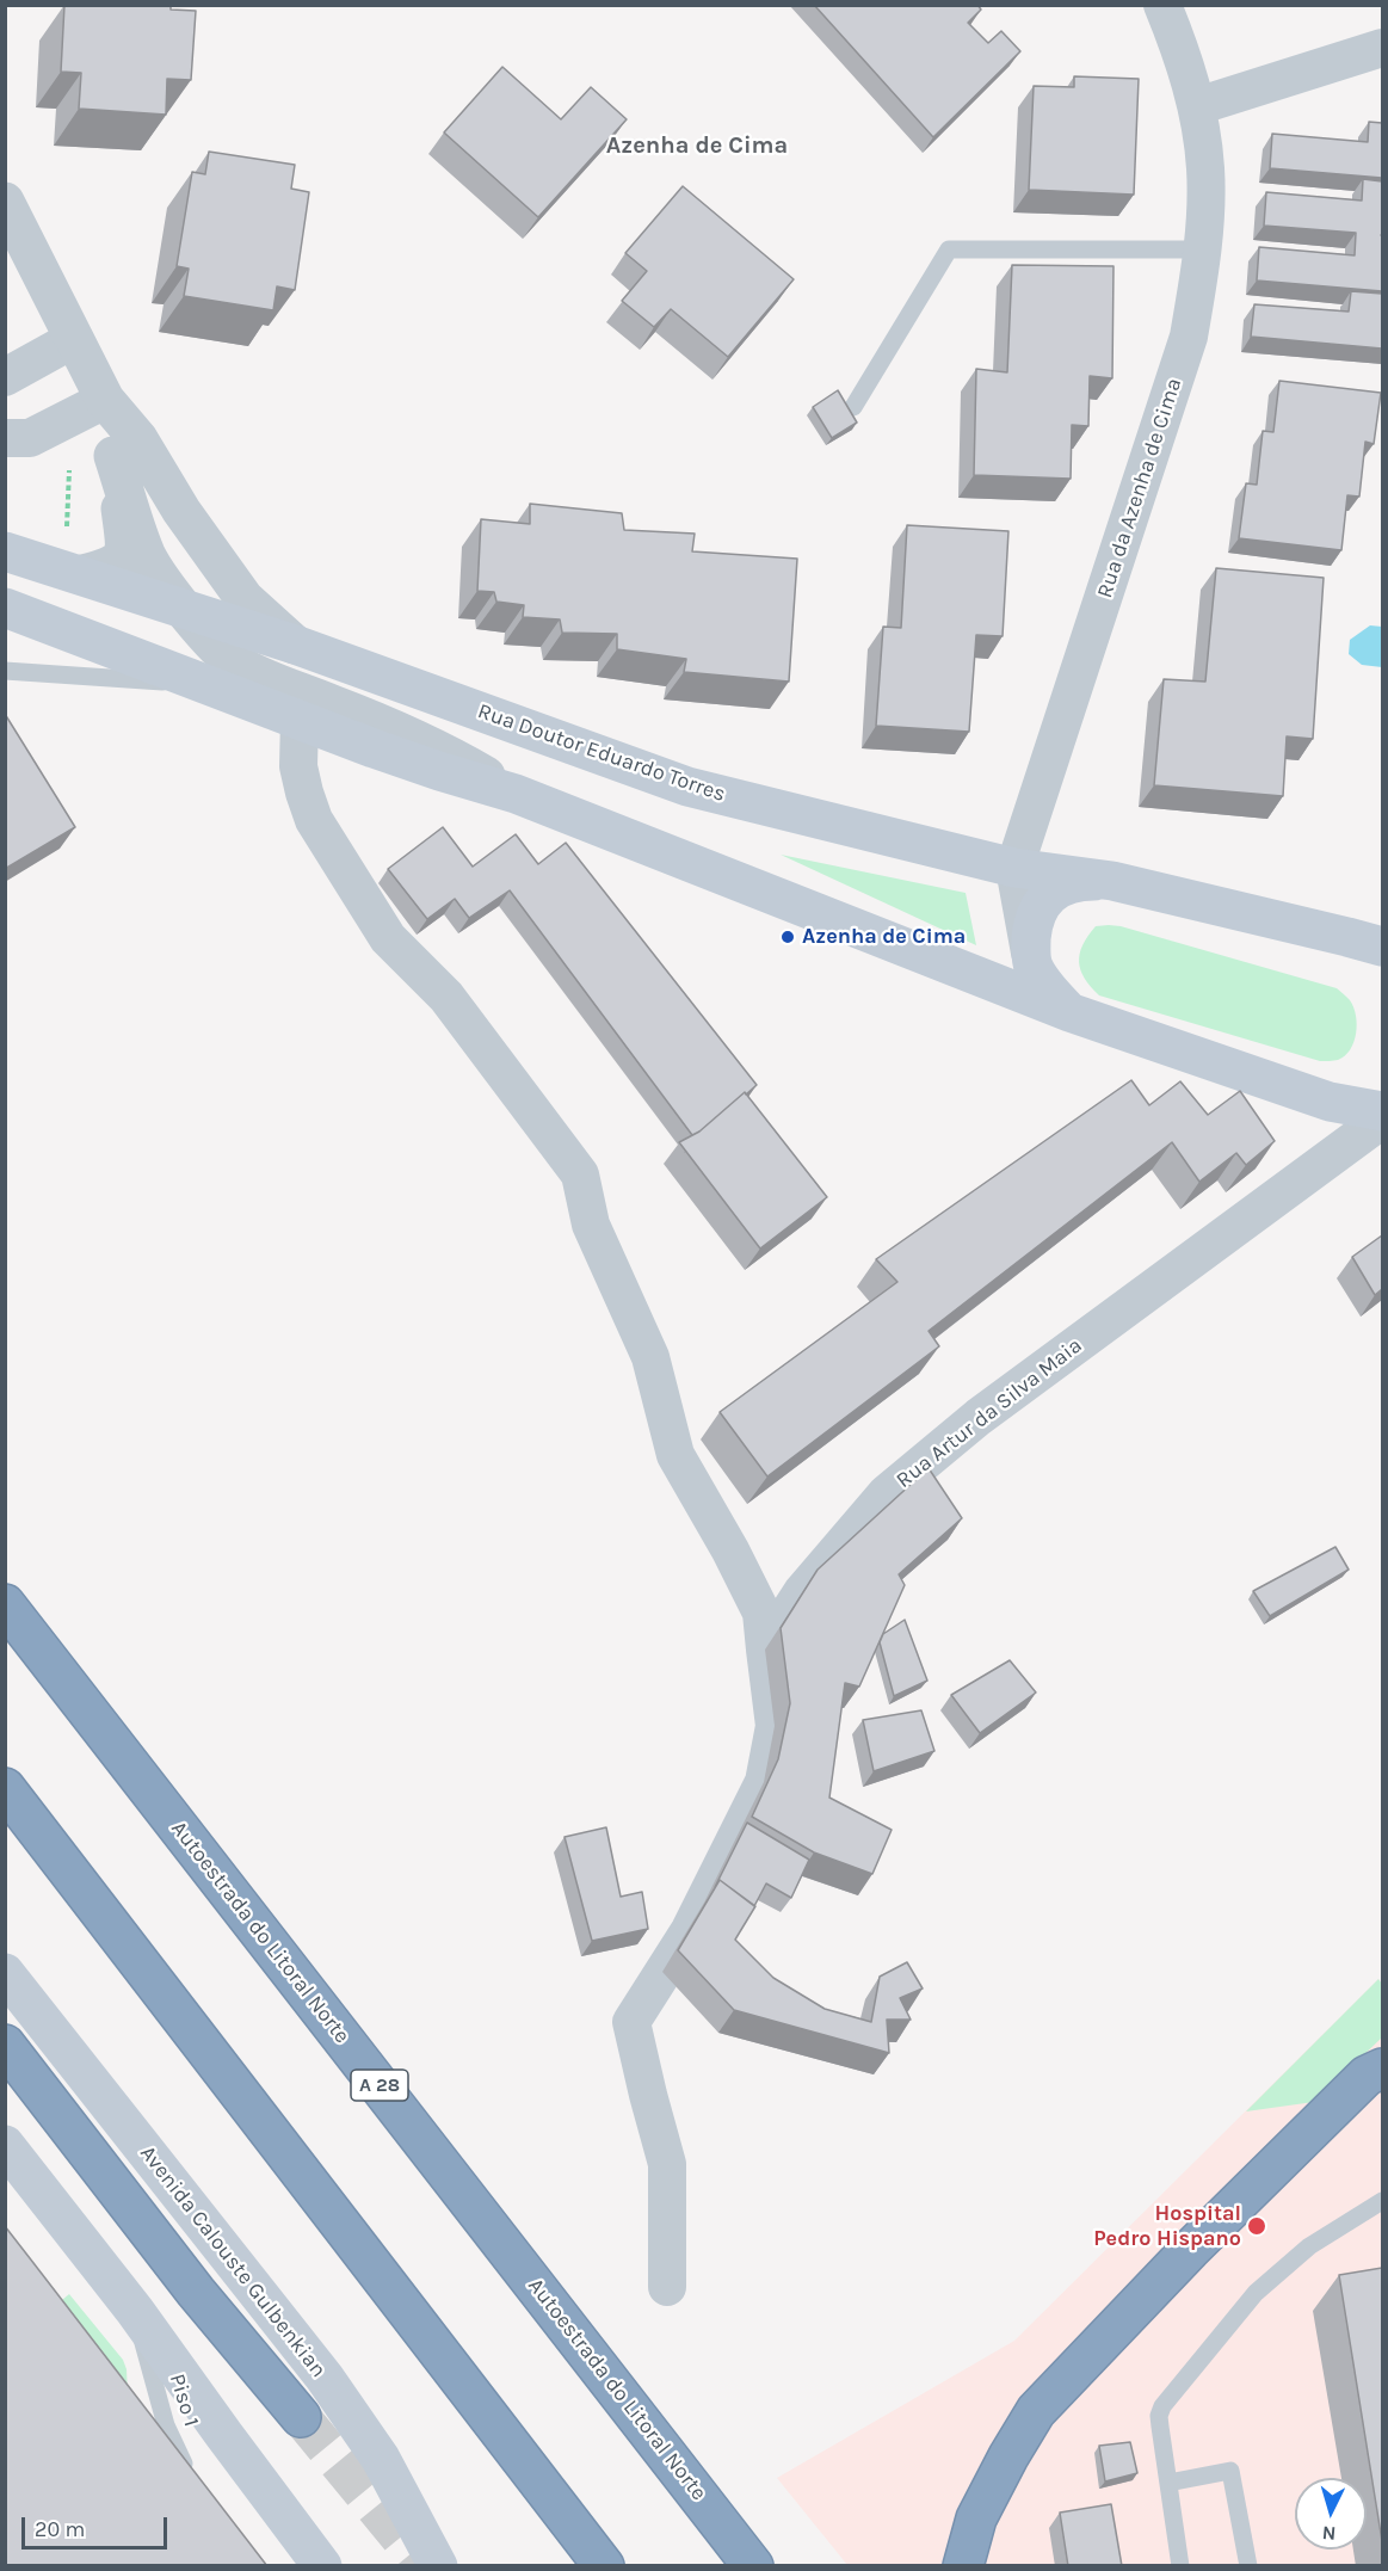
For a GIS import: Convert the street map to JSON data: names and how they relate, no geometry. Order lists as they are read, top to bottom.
{
  "streets": {
    "highway": ["Autoestrada do Litoral Norte", "A 28"],
    "main road": ["Rua Doutor Eduardo Torres", "Avenida Calouste Gulbenkian"],
    "street": ["Rua da Azenha de Cima", "Rua Artur da Silva Maia"],
    "lane": ["Piso 1"]
  },
  "crossings": [
    ["Rua da Azenha de Cima", "Rua Doutor Eduardo Torres"]
  ],
  "districts": ["Azenha de Cima"],
  "places": ["Azenha de Cima", "Hospital Pedro Hispano"],
  "scale_bar": "20 m",
  "north": "bottom"
}
